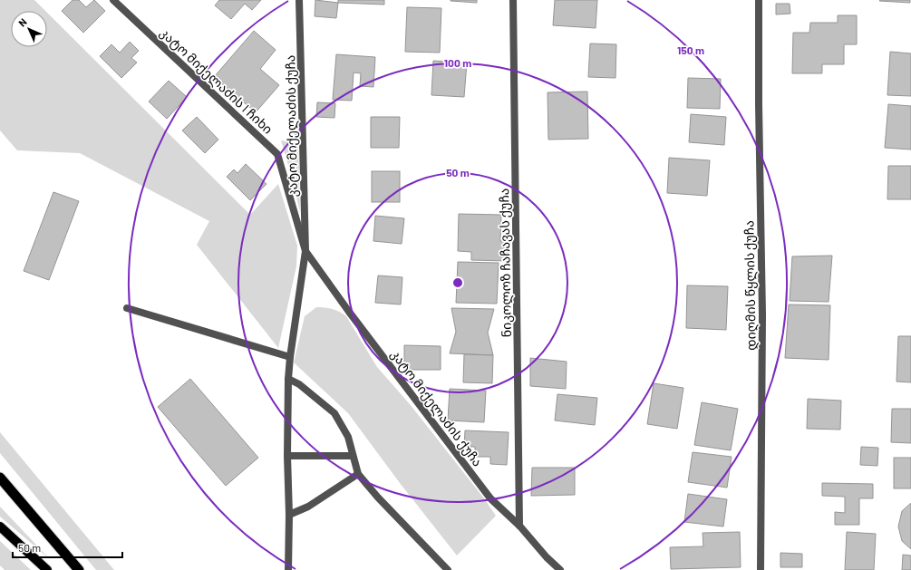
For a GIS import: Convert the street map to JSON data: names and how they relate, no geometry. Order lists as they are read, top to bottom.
{
  "streets": {
    "street": [
      "კატო მიქელაძის I ჩიხი",
      "კატო მიქელაძის ქუჩა",
      "ნიკოლოზ ჩაჩავას ქუჩა",
      "დიღმის წყლის ქუჩა"
    ]
  },
  "crossings": [
    ["კატო მიქელაძის I ჩიხი", "კატო მიქელაძის ქუჩა"],
    ["კატო მიქელაძის ქუჩა", "ნიკოლოზ ჩაჩავას ქუჩა"]
  ],
  "scale_bar": "50 m",
  "north": "top left",
  "rings": ["150 m", "100 m", "50 m"]
}
